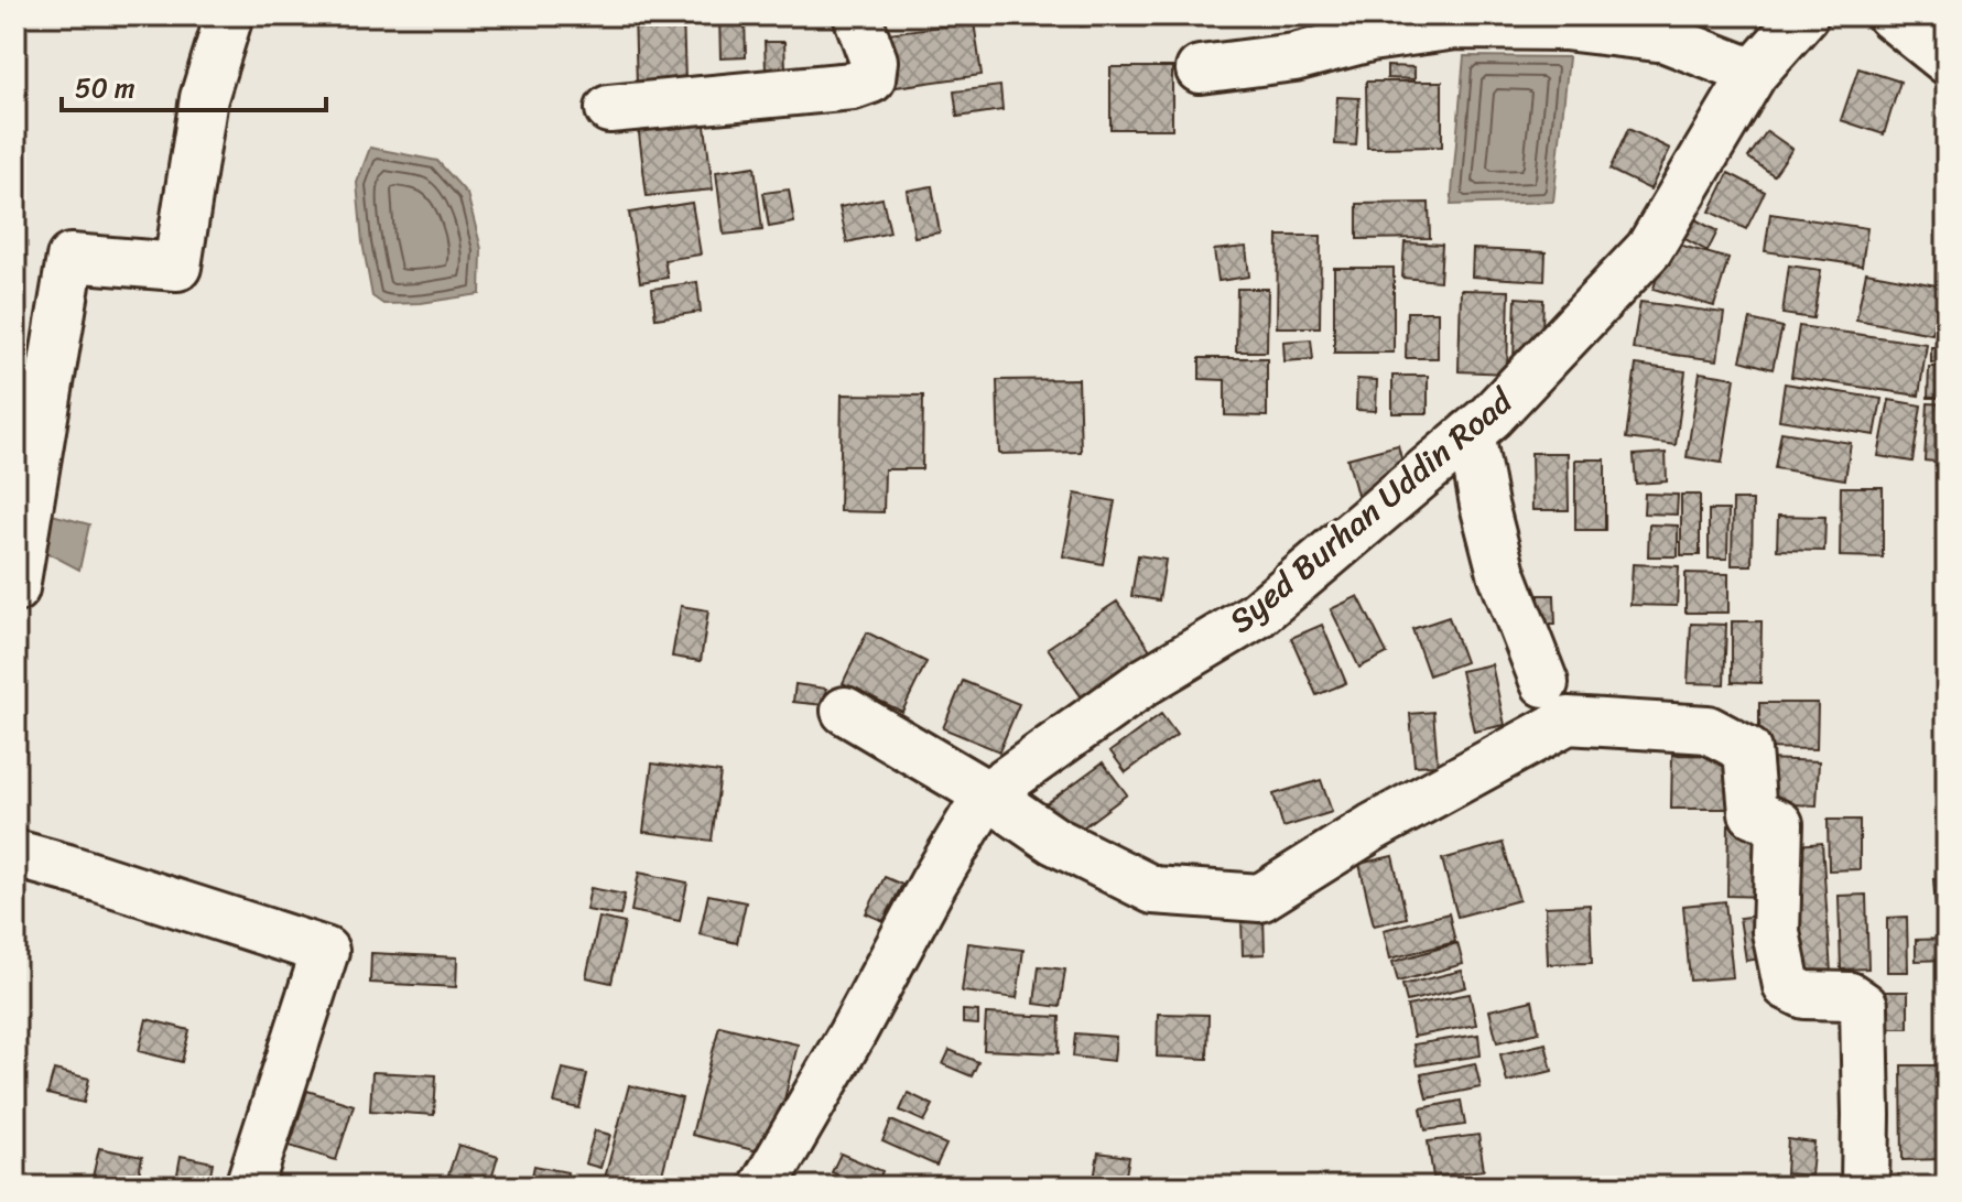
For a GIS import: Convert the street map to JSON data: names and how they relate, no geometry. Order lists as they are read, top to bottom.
{
  "streets": {
    "street": ["Syed Burhan Uddin Road"]
  },
  "scale_bar": "50 m"
}
